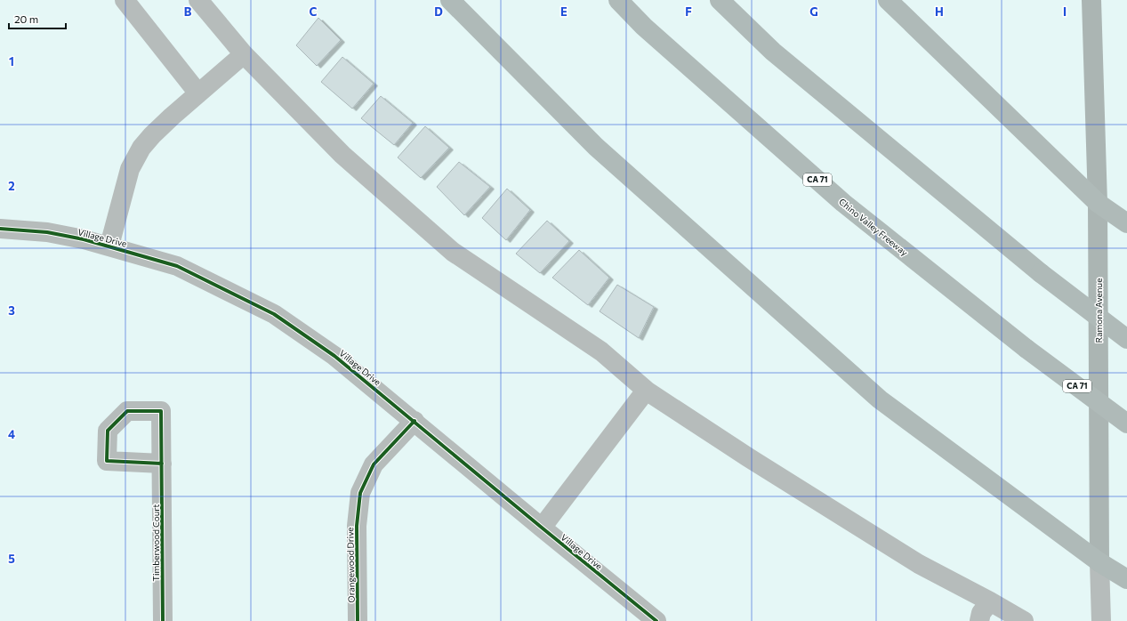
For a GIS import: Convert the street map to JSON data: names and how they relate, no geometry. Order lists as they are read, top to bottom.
{
  "streets": {
    "highway": ["CA 71", "Chino Valley Freeway"],
    "main road": ["Ramona Avenue"],
    "street": ["Village Drive", "Timberwood Court", "Orangewood Drive"]
  },
  "crossings": [
    ["Village Drive", "Orangewood Drive"]
  ],
  "scale_bar": "20 m",
  "grid": {
    "columns": [
      "B",
      "C",
      "D",
      "E",
      "F",
      "G",
      "H",
      "I"
    ],
    "rows": [
      "1",
      "2",
      "3",
      "4",
      "5"
    ]
  }
}
